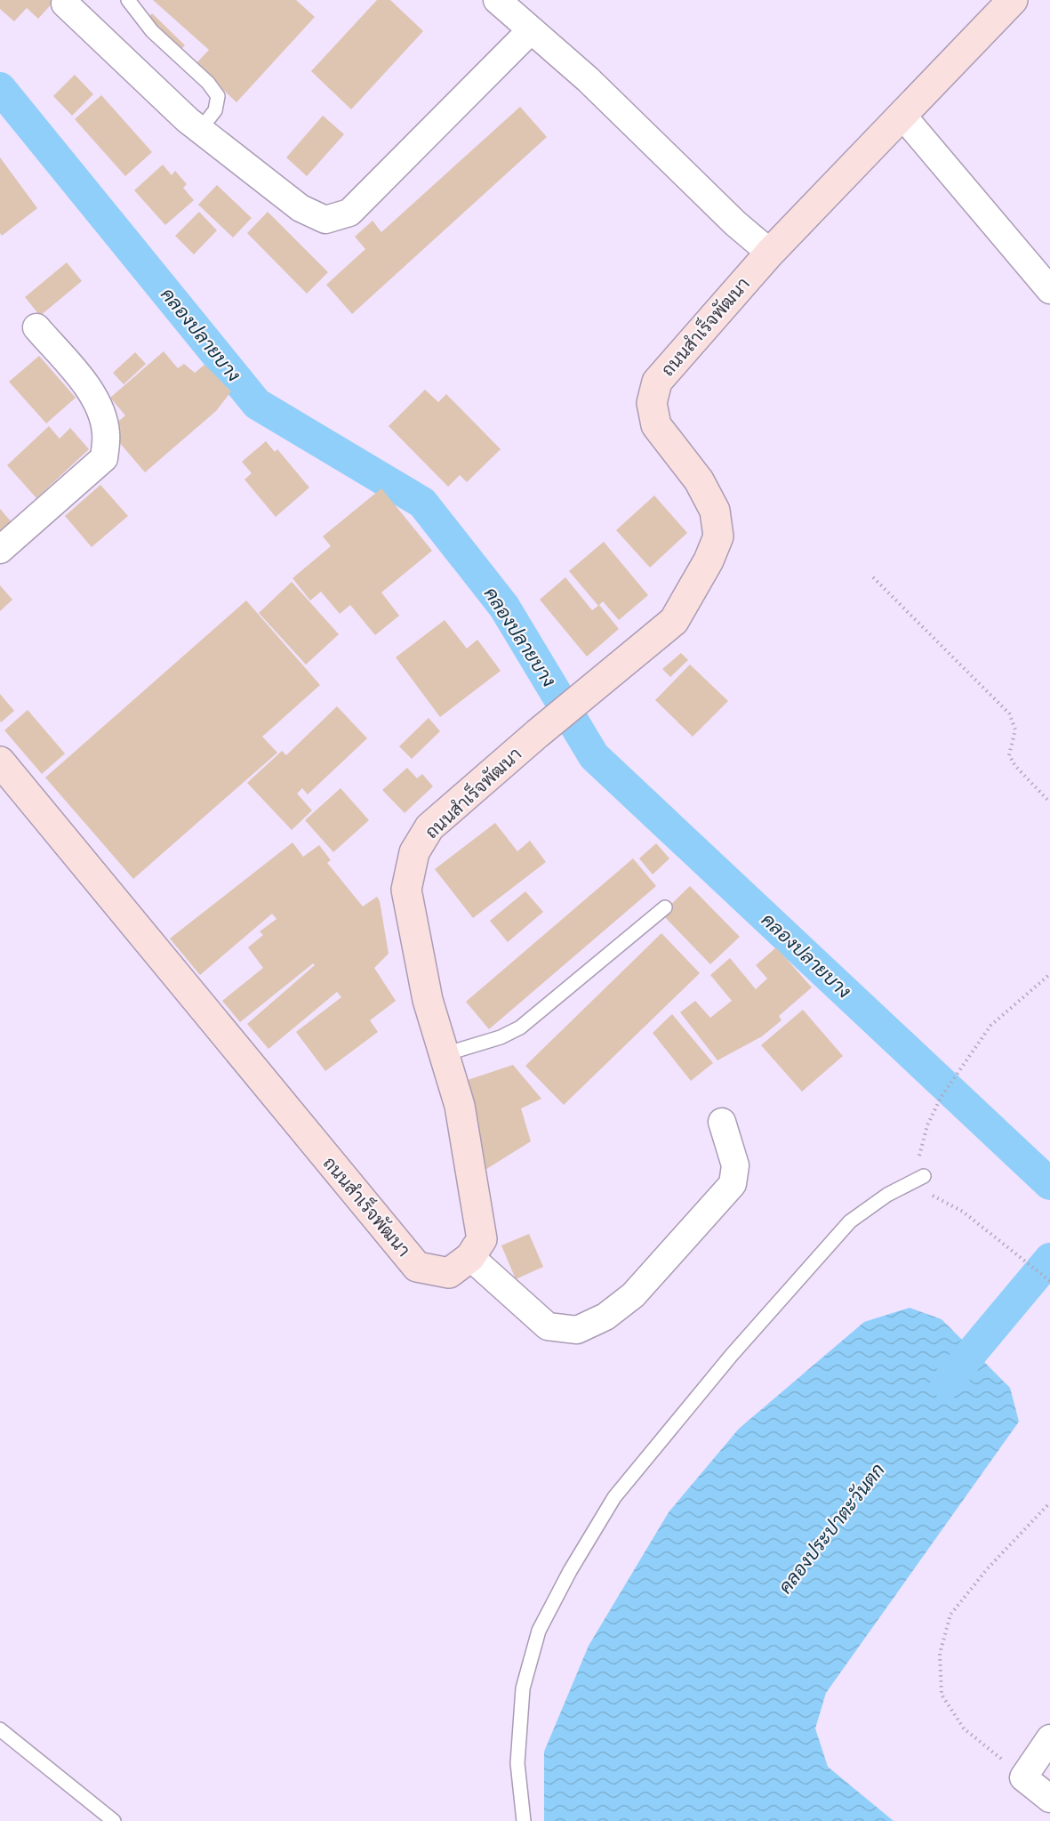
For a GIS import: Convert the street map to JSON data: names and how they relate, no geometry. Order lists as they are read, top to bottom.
{
  "streets": {
    "street": ["ถนนสำเร็จพัฒนา"]
  },
  "water": ["คลองปลายบาง", "คลองประปาตะวันตก"]
}
